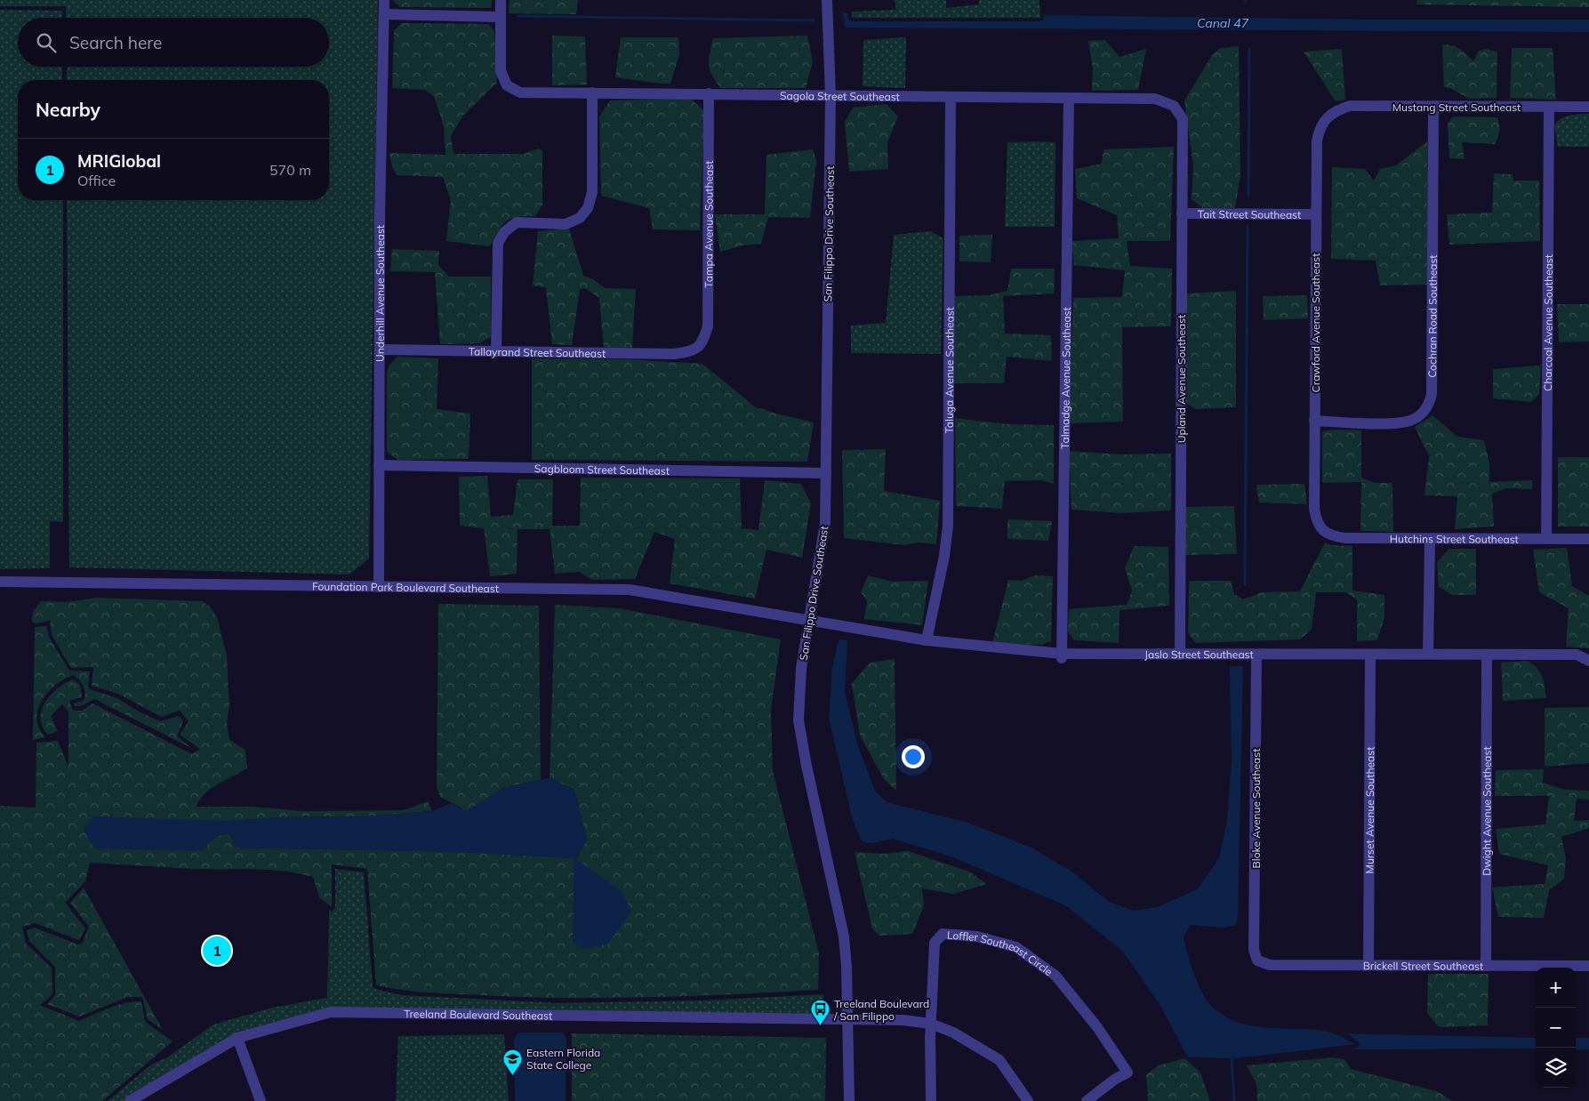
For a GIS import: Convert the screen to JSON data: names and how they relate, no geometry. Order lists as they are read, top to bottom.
{
  "streets": {
    "street": [
      "Sagola Street Southeast",
      "Mustang Street Southeast",
      "Tait Street Southeast",
      "Tampa Avenue Southeast",
      "San Filippo Drive Southeast",
      "Underhill Avenue Southeast",
      "Cochran Road Southeast",
      "Crawford Avenue Southeast",
      "Charcoal Avenue Southeast",
      "Tallayrand Street Southeast",
      "Taluga Avenue Southeast",
      "Talmadge Avenue Southeast",
      "Upland Avenue Southeast",
      "Sagbloom Street Southeast",
      "Hutchins Street Southeast",
      "Foundation Park Boulevard Southeast",
      "Jaslo Street Southeast",
      "Bloke Avenue Southeast",
      "Murset Avenue Southeast",
      "Dwight Avenue Southeast",
      "Loffler Southeast Circle",
      "Brickell Street Southeast",
      "Treeland Boulevard Southeast"
    ]
  },
  "crossings": [
    ["Sagola Street Southeast", "Tampa Avenue Southeast"],
    ["Sagola Street Southeast", "San Filippo Drive Southeast"],
    ["Sagola Street Southeast", "Taluga Avenue Southeast"],
    ["Sagola Street Southeast", "Talmadge Avenue Southeast"],
    ["Sagola Street Southeast", "Upland Avenue Southeast"],
    ["Mustang Street Southeast", "Cochran Road Southeast"],
    ["Mustang Street Southeast", "Crawford Avenue Southeast"],
    ["Mustang Street Southeast", "Charcoal Avenue Southeast"],
    ["Tait Street Southeast", "Crawford Avenue Southeast"],
    ["Tait Street Southeast", "Upland Avenue Southeast"],
    ["Tampa Avenue Southeast", "Tallayrand Street Southeast"],
    ["San Filippo Drive Southeast", "Sagbloom Street Southeast"],
    ["San Filippo Drive Southeast", "Foundation Park Boulevard Southeast"],
    ["San Filippo Drive Southeast", "Jaslo Street Southeast"],
    ["San Filippo Drive Southeast", "Treeland Boulevard Southeast"],
    ["Underhill Avenue Southeast", "Tallayrand Street Southeast"],
    ["Underhill Avenue Southeast", "Sagbloom Street Southeast"],
    ["Underhill Avenue Southeast", "Foundation Park Boulevard Southeast"],
    ["Cochran Road Southeast", "Crawford Avenue Southeast"],
    ["Crawford Avenue Southeast", "Hutchins Street Southeast"],
    ["Charcoal Avenue Southeast", "Hutchins Street Southeast"],
    ["Taluga Avenue Southeast", "Jaslo Street Southeast"],
    ["Talmadge Avenue Southeast", "Jaslo Street Southeast"],
    ["Upland Avenue Southeast", "Jaslo Street Southeast"],
    ["Foundation Park Boulevard Southeast", "Jaslo Street Southeast"],
    ["Jaslo Street Southeast", "Bloke Avenue Southeast"],
    ["Jaslo Street Southeast", "Murset Avenue Southeast"],
    ["Jaslo Street Southeast", "Dwight Avenue Southeast"],
    ["Bloke Avenue Southeast", "Brickell Street Southeast"],
    ["Murset Avenue Southeast", "Brickell Street Southeast"],
    ["Dwight Avenue Southeast", "Brickell Street Southeast"],
    ["Loffler Southeast Circle", "Treeland Boulevard Southeast"]
  ],
  "water": ["Canal 47"],
  "places": {
    "bus stop": ["Treeland Boulevard / San Filippo"],
    "school or university": ["Eastern Florida State College"]
  },
  "page": {
    "search": "Search here",
    "heading": "Nearby",
    "list": [
      {
        "mark": "1",
        "name": "MRIGlobal",
        "note": "Office",
        "value": "570 m"
      }
    ],
    "pins": "1",
    "map_buttons": ["+", "−"]
  }
}
